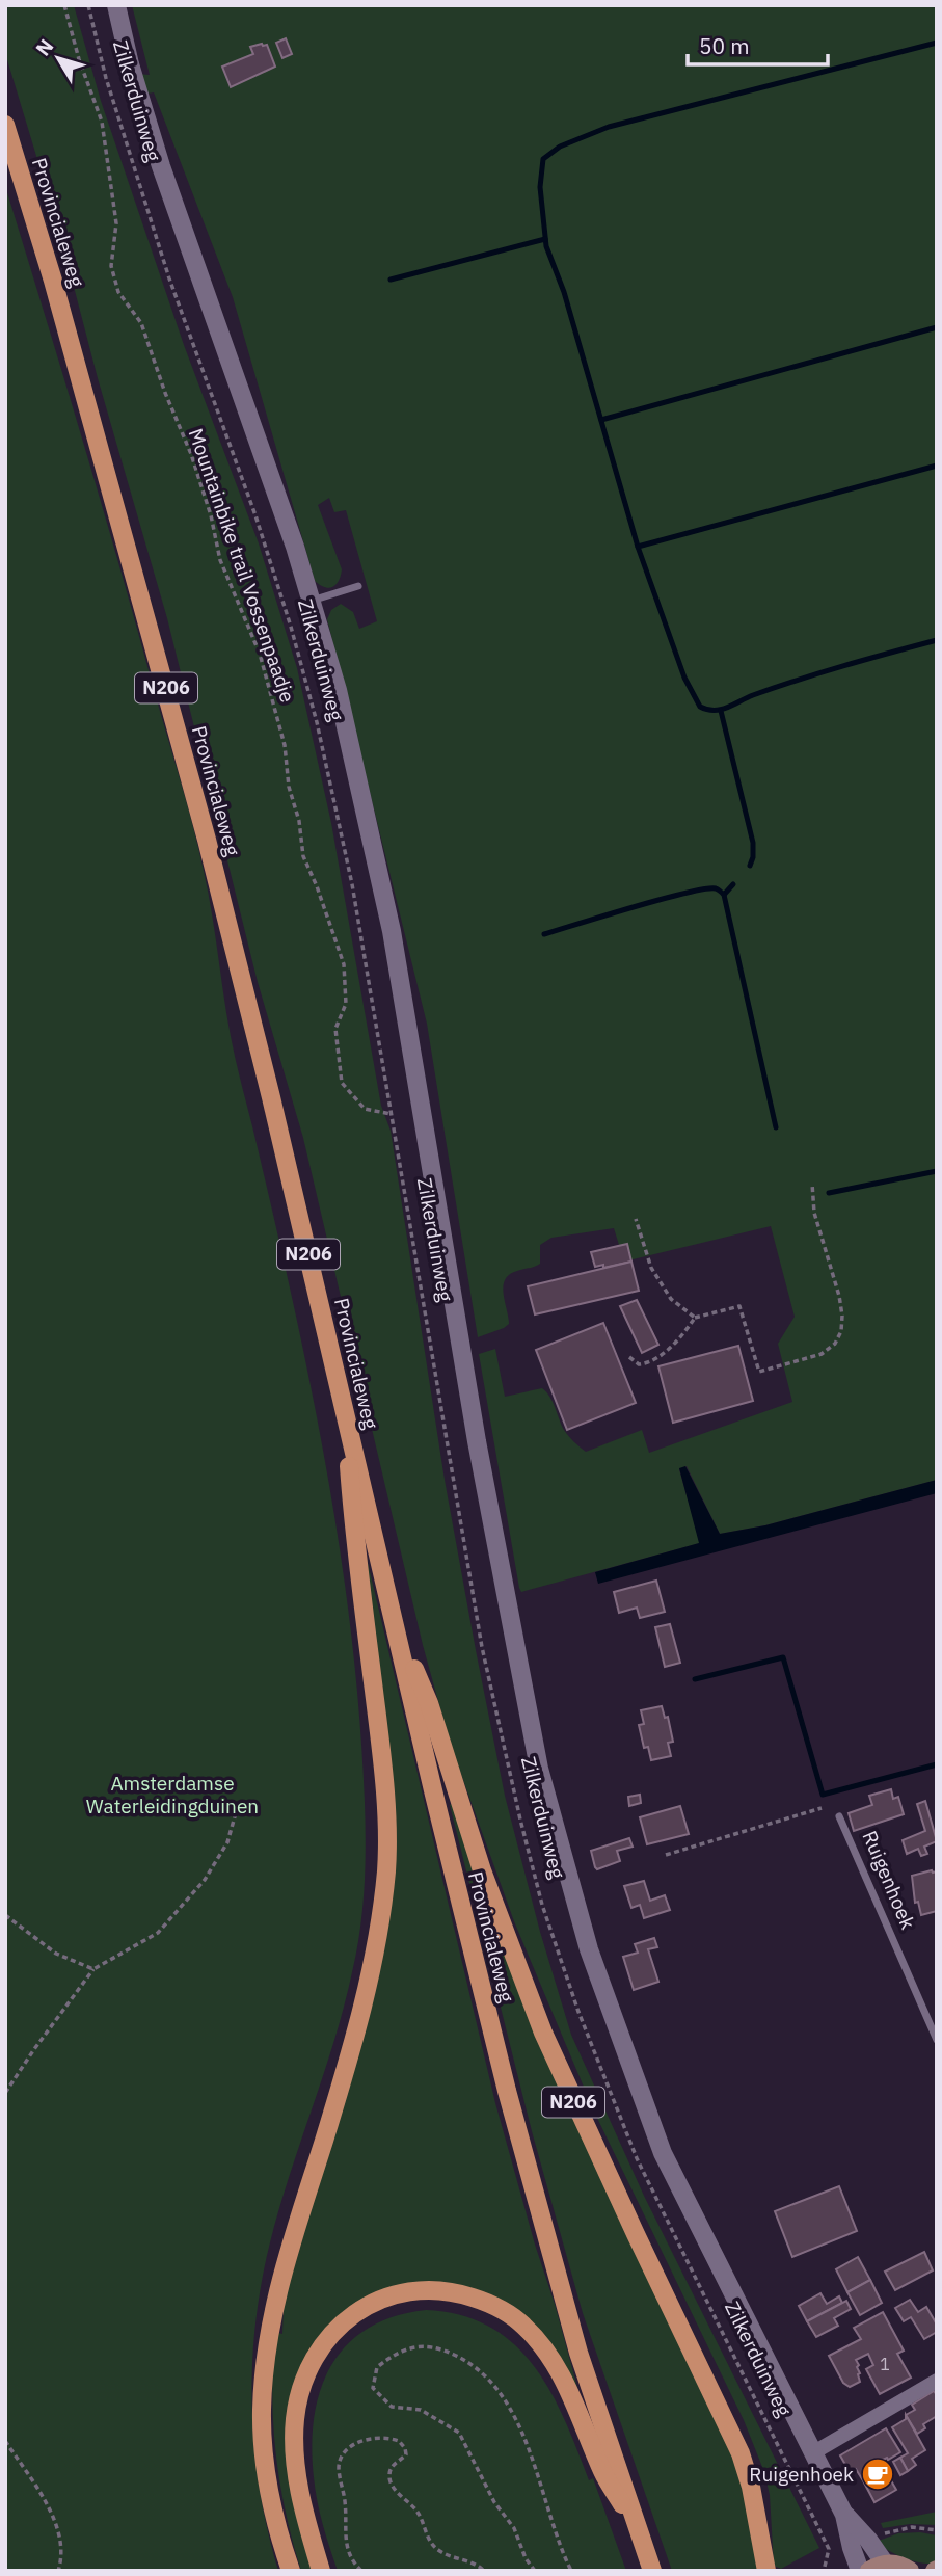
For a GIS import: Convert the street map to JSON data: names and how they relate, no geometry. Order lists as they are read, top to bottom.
{
  "streets": {
    "main road": ["Provincialeweg", "N206"],
    "street": ["Zilkerduinweg"],
    "lane": ["Ruigenhoek"],
    "path": ["Mountainbike trail Vossenpaadje"]
  },
  "crossings": [
    ["Zilkerduinweg", "Mountainbike trail Vossenpaadje"],
    ["Provincialeweg", "N206"]
  ],
  "parks": ["Amsterdamse Waterleidingduinen"],
  "places": {
    "cafe": ["Ruigenhoek"]
  },
  "house_numbers": ["1"],
  "scale_bar": "50 m",
  "north": "top left"
}
